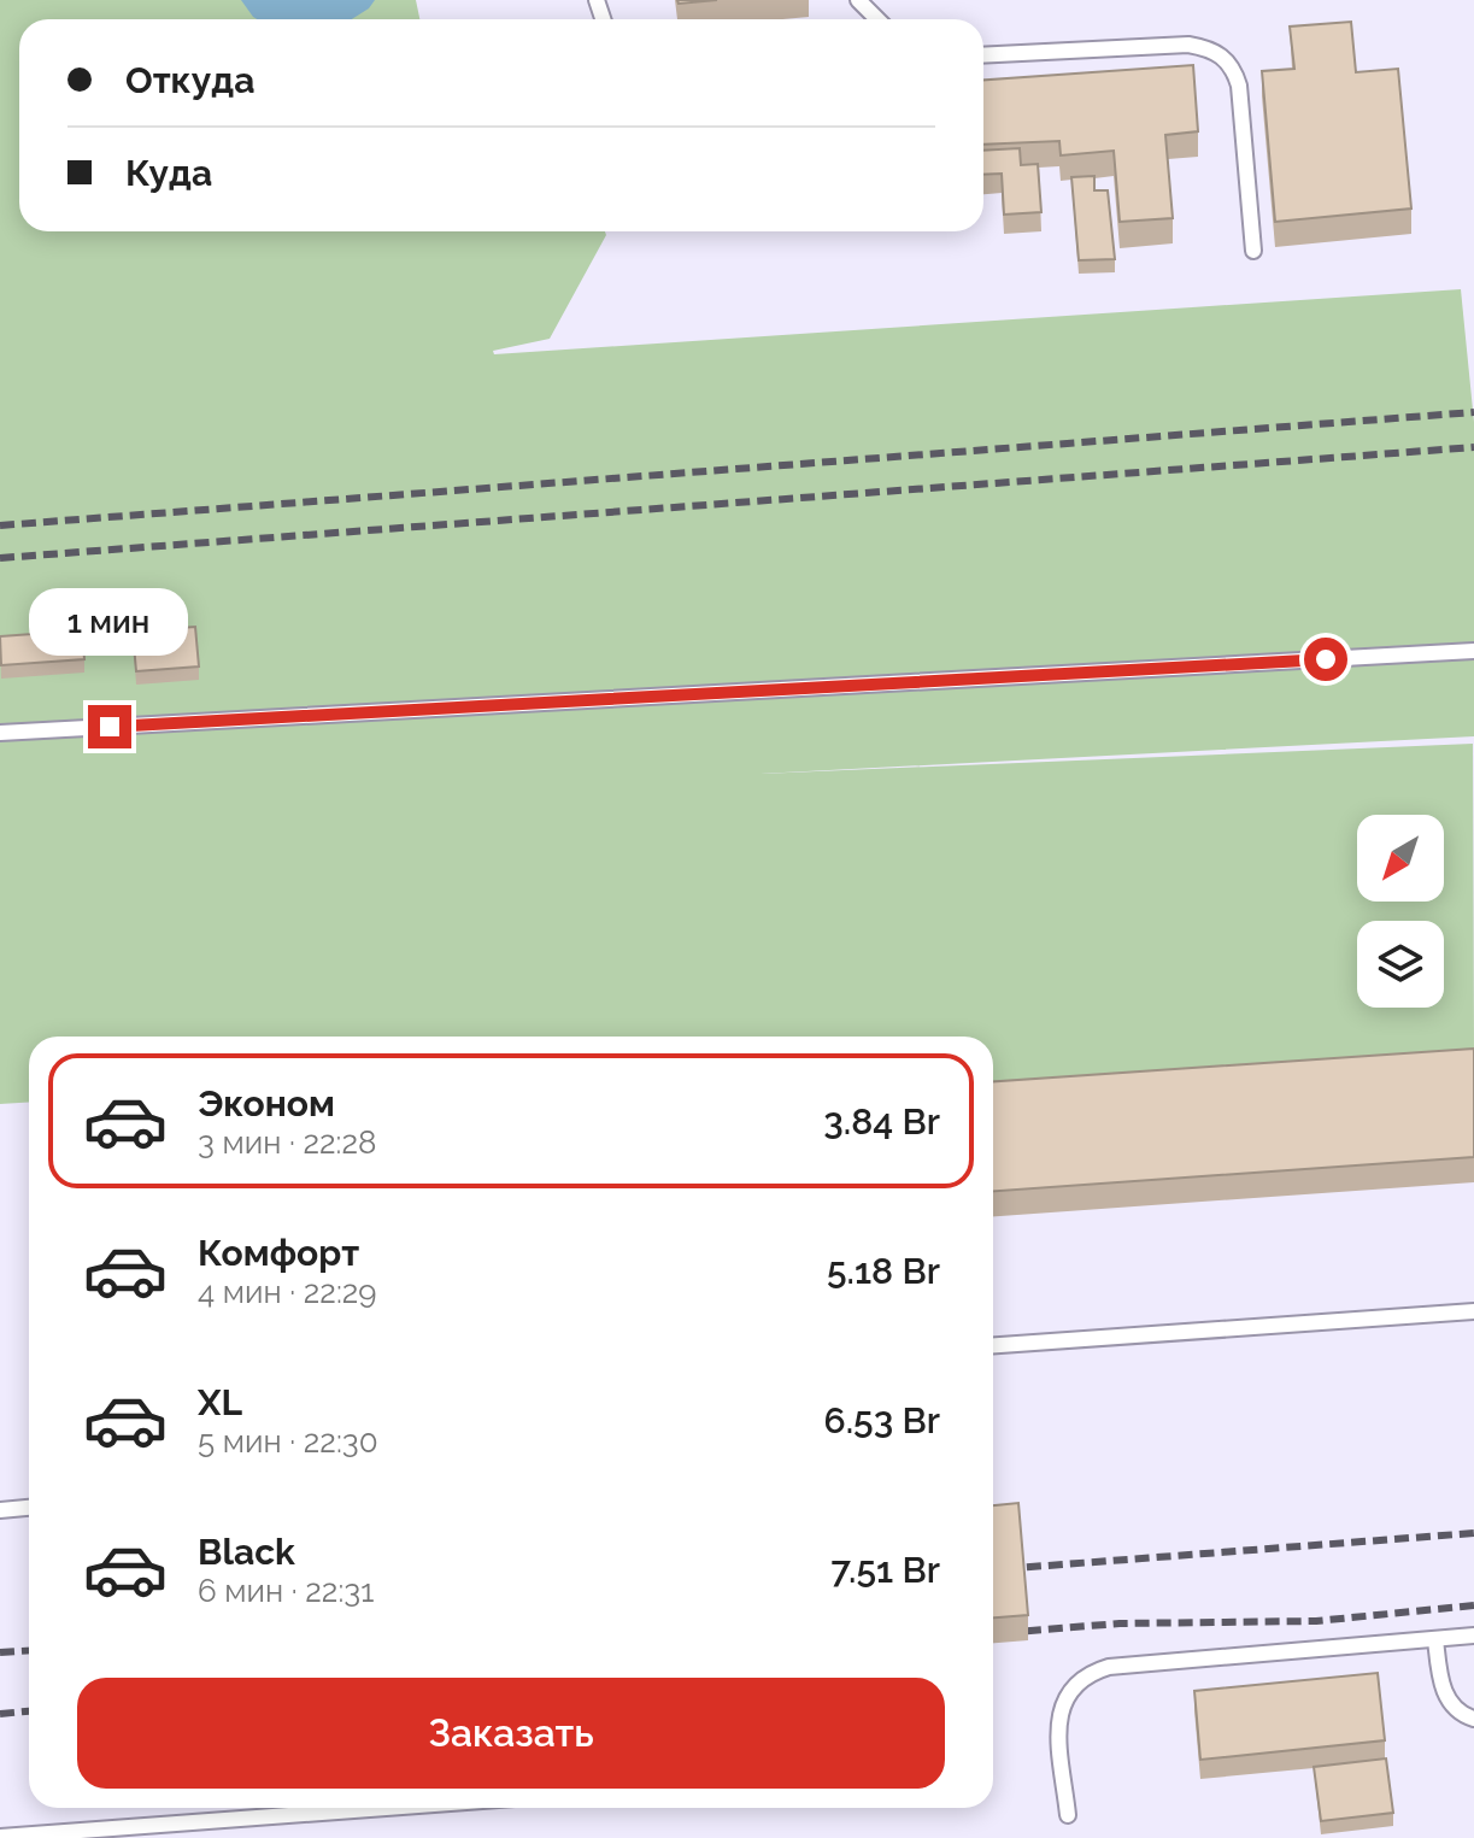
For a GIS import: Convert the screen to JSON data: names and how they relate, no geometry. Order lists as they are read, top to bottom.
{
  "north": "bottom left",
  "page": {
    "banner": ["Откуда", "Куда"],
    "bubble": "1 мин",
    "list": [
      {
        "name": "Эконом",
        "note": "3 мин · 22:28",
        "value": "3.84 Br"
      },
      {
        "name": "Комфорт",
        "note": "4 мин · 22:29",
        "value": "5.18 Br"
      },
      {
        "name": "XL",
        "note": "5 мин · 22:30",
        "value": "6.53 Br"
      },
      {
        "name": "Black",
        "note": "6 мин · 22:31",
        "value": "7.51 Br"
      }
    ],
    "buttons": "Заказать"
  }
}
